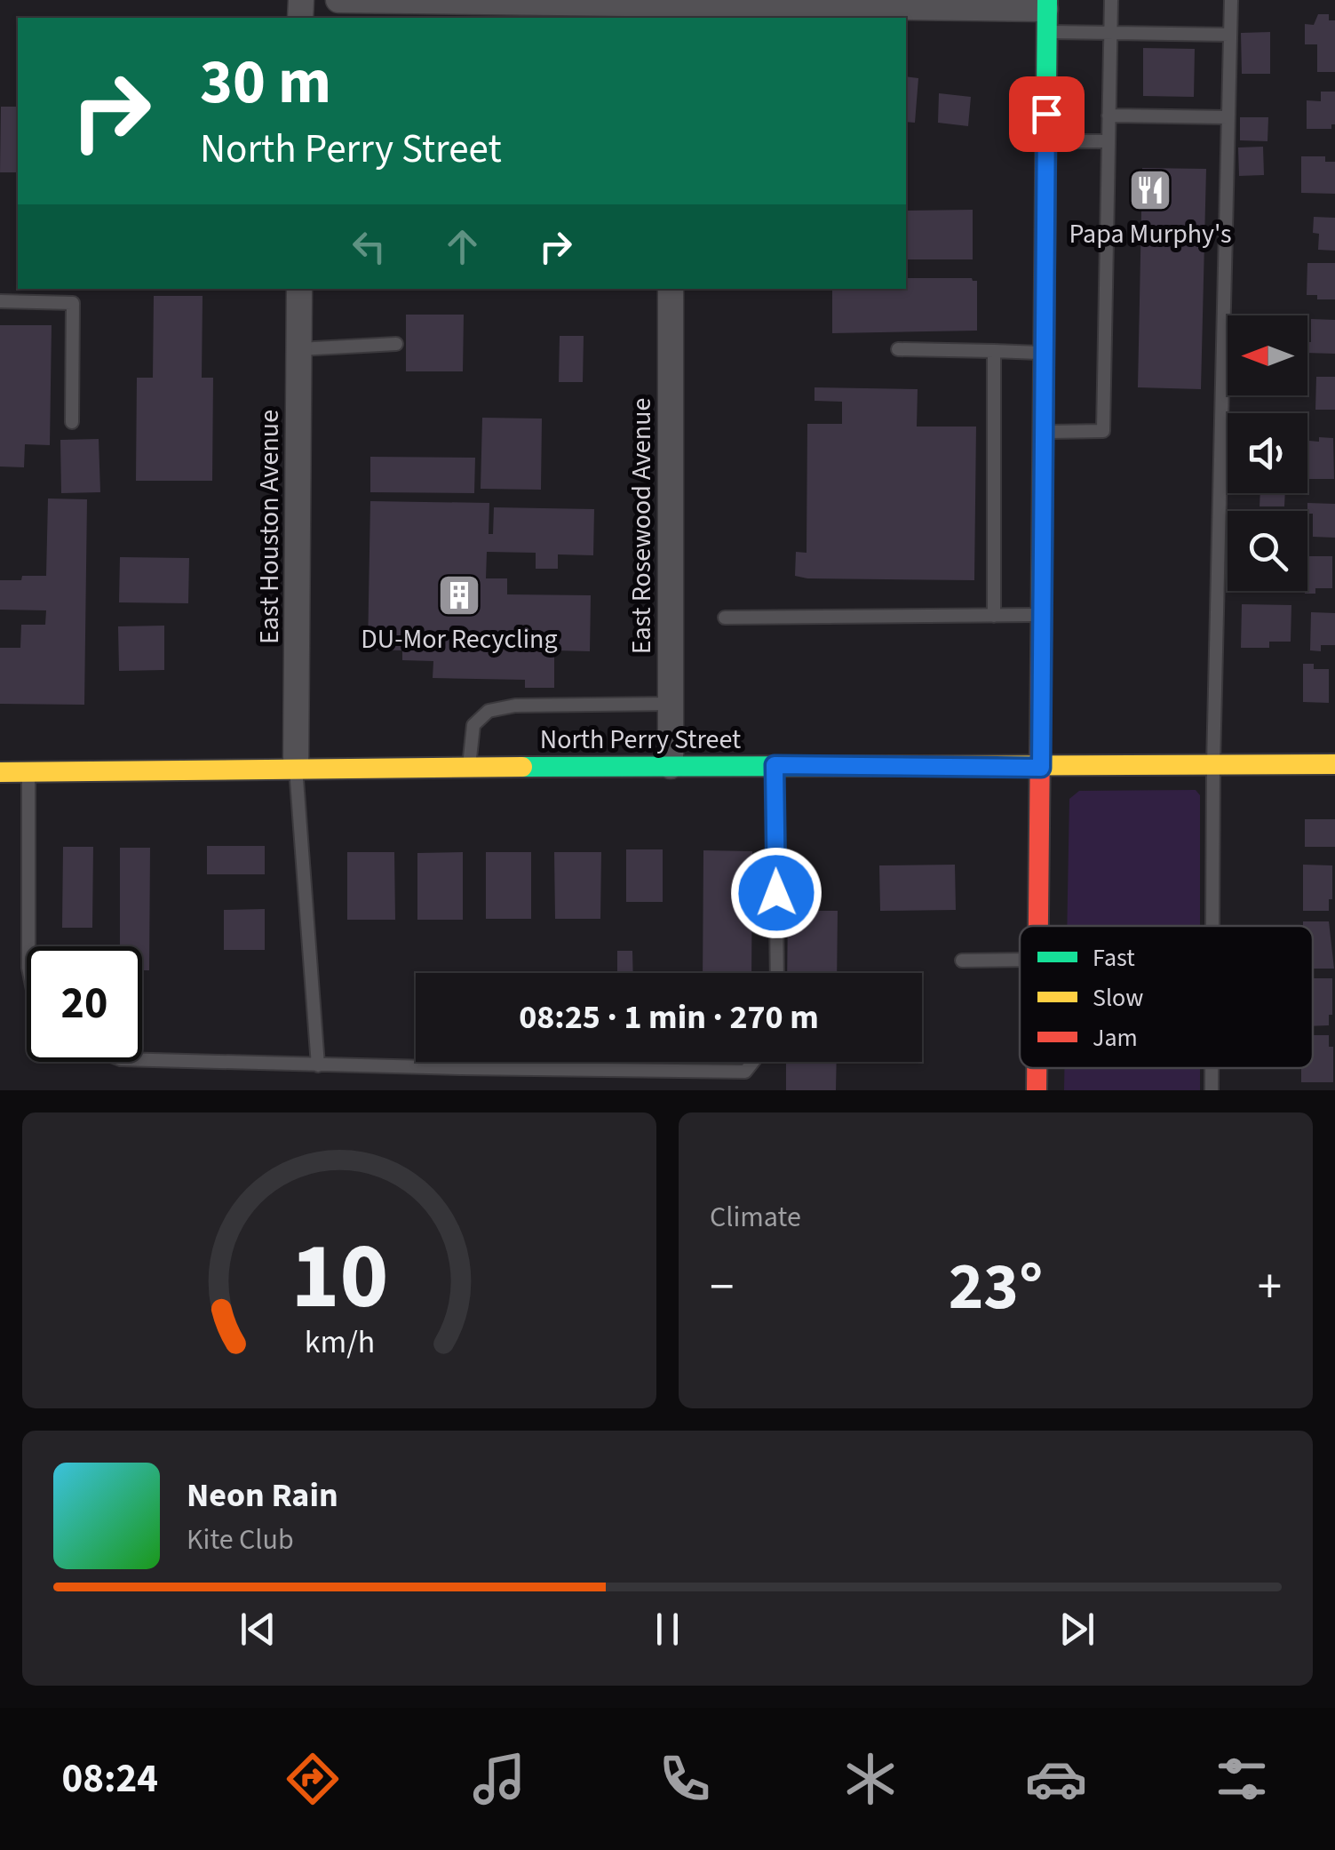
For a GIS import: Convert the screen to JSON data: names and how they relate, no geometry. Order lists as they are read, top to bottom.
{
  "streets": {
    "street": ["East Rosewood Avenue", "East Houston Avenue", "North Perry Street"]
  },
  "crossings": [
    ["East Rosewood Avenue", "North Perry Street"],
    ["East Houston Avenue", "North Perry Street"]
  ],
  "places": {
    "restaurant": ["Papa Murphy's"],
    "building": ["DU-Mor Recycling"]
  },
  "legend": ["Fast", "Slow", "Jam"],
  "north": "left",
  "page": {
    "turn": ["30 m", "North Perry Street"],
    "limit": "20",
    "trip": "08:25 · 1 min · 270 m",
    "tile": "Climate",
    "heat": ["−", "23°", "+"],
    "song": ["Neon Rain", "Kite Club"],
    "tabs": "08:24",
    "gauge": ["10", "km/h"]
  }
}
